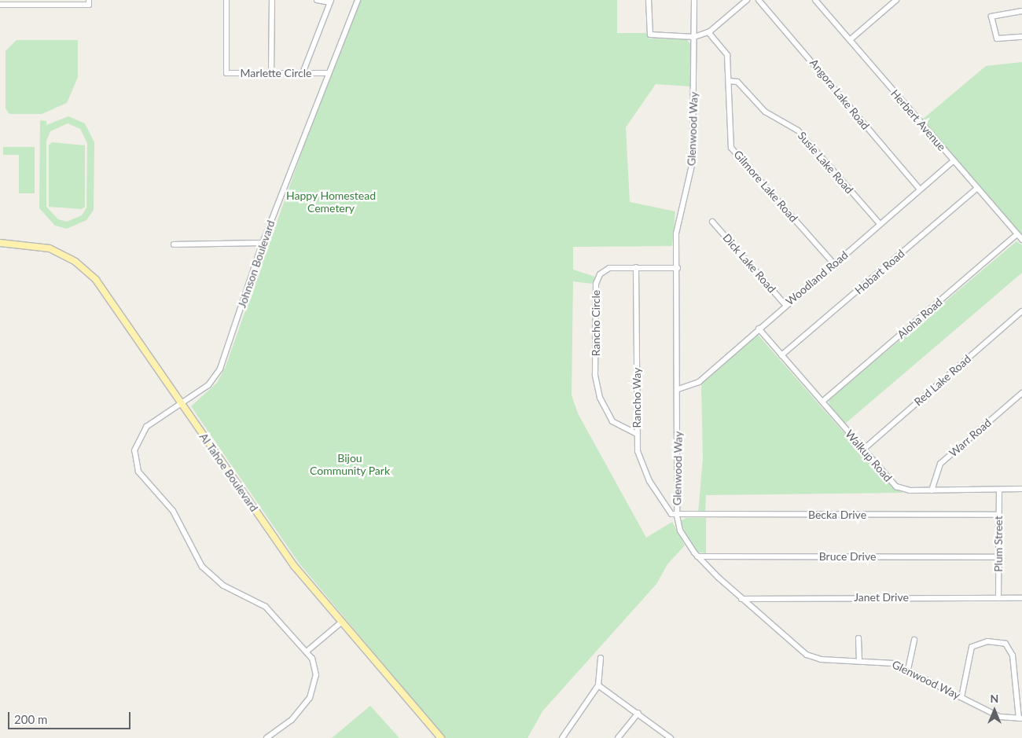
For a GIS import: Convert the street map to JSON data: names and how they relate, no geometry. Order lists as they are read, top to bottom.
{
  "streets": {
    "main road": ["Al Tahoe Boulevard"],
    "street": [
      "Marlette Circle",
      "Angora Lake Road",
      "Herbert Avenue",
      "Glenwood Way",
      "Susie Lake Road",
      "Gilmore Lake Road",
      "Dick Lake Road",
      "Johnson Boulevard",
      "Hobart Road",
      "Woodland Road",
      "Aloha Road",
      "Rancho Circle",
      "Red Lake Road",
      "Rancho Way",
      "Warr Road",
      "Walkup Road",
      "Becka Drive",
      "Plum Street",
      "Bruce Drive",
      "Janet Drive"
    ]
  },
  "crossings": [
    ["Marlette Circle", "Johnson Boulevard"],
    ["Angora Lake Road", "Woodland Road"],
    ["Herbert Avenue", "Hobart Road"],
    ["Herbert Avenue", "Woodland Road"],
    ["Herbert Avenue", "Aloha Road"],
    ["Glenwood Way", "Woodland Road"],
    ["Glenwood Way", "Rancho Circle"],
    ["Glenwood Way", "Rancho Way"],
    ["Glenwood Way", "Becka Drive"],
    ["Glenwood Way", "Bruce Drive"],
    ["Glenwood Way", "Janet Drive"],
    ["Susie Lake Road", "Gilmore Lake Road"],
    ["Susie Lake Road", "Woodland Road"],
    ["Gilmore Lake Road", "Woodland Road"],
    ["Dick Lake Road", "Woodland Road"],
    ["Johnson Boulevard", "Al Tahoe Boulevard"],
    ["Hobart Road", "Walkup Road"],
    ["Woodland Road", "Walkup Road"],
    ["Aloha Road", "Walkup Road"],
    ["Rancho Circle", "Rancho Way"],
    ["Red Lake Road", "Walkup Road"],
    ["Rancho Way", "Becka Drive"],
    ["Warr Road", "Walkup Road"],
    ["Walkup Road", "Plum Street"],
    ["Becka Drive", "Plum Street"],
    ["Plum Street", "Bruce Drive"],
    ["Plum Street", "Janet Drive"]
  ],
  "parks": ["Happy Homestead Cemetery", "Bijou Community Park"],
  "scale_bar": "200 m",
  "north": "top"
}
